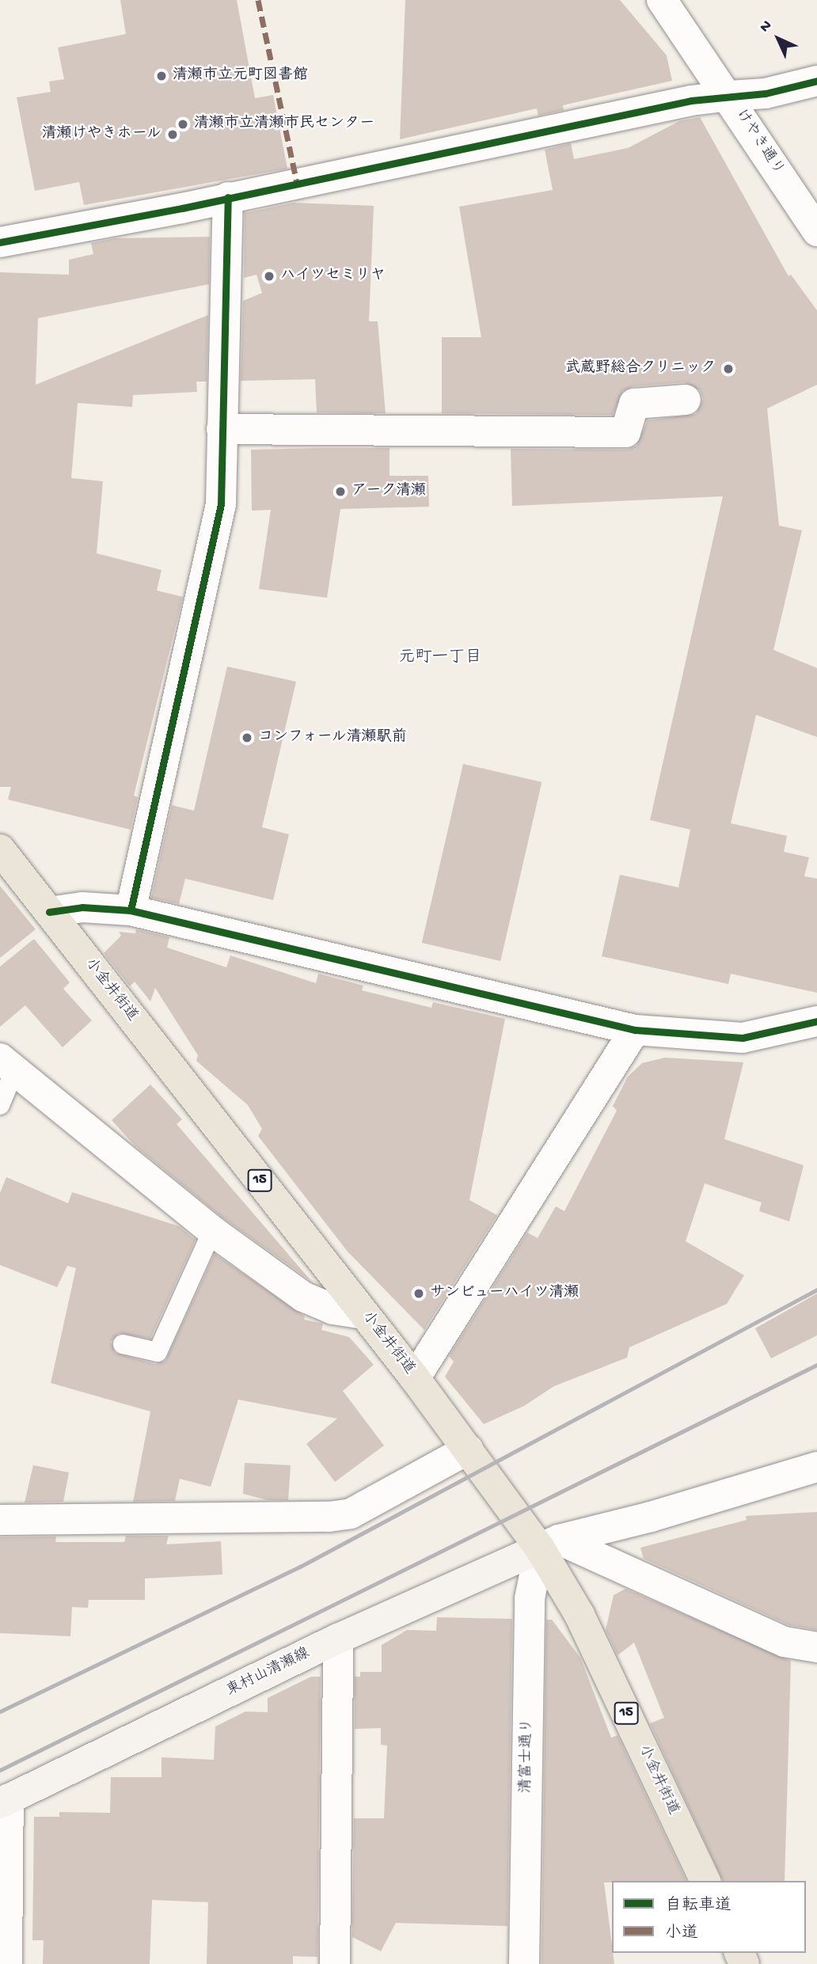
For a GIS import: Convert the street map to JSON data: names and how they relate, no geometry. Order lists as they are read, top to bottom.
{
  "streets": {
    "main road": ["小金井街道", "15", "東村山清瀬線"],
    "street": ["けやき通り", "清富士通り"]
  },
  "crossings": [
    ["小金井街道", "東村山清瀬線"],
    ["小金井街道", "清富士通り"],
    ["東村山清瀬線", "清富士通り"]
  ],
  "districts": ["元町一丁目"],
  "places": [
    "清瀬市立元町図書館",
    "清瀬市立清瀬市民センター",
    "清瀬けやきホール",
    "ハイツセミリヤ",
    "武蔵野総合クリニック",
    "アーク清瀬",
    "コンフォール清瀬駅前",
    "サンビューハイツ清瀬"
  ],
  "legend": ["自転車道", "小道"],
  "north": "top left"
}
